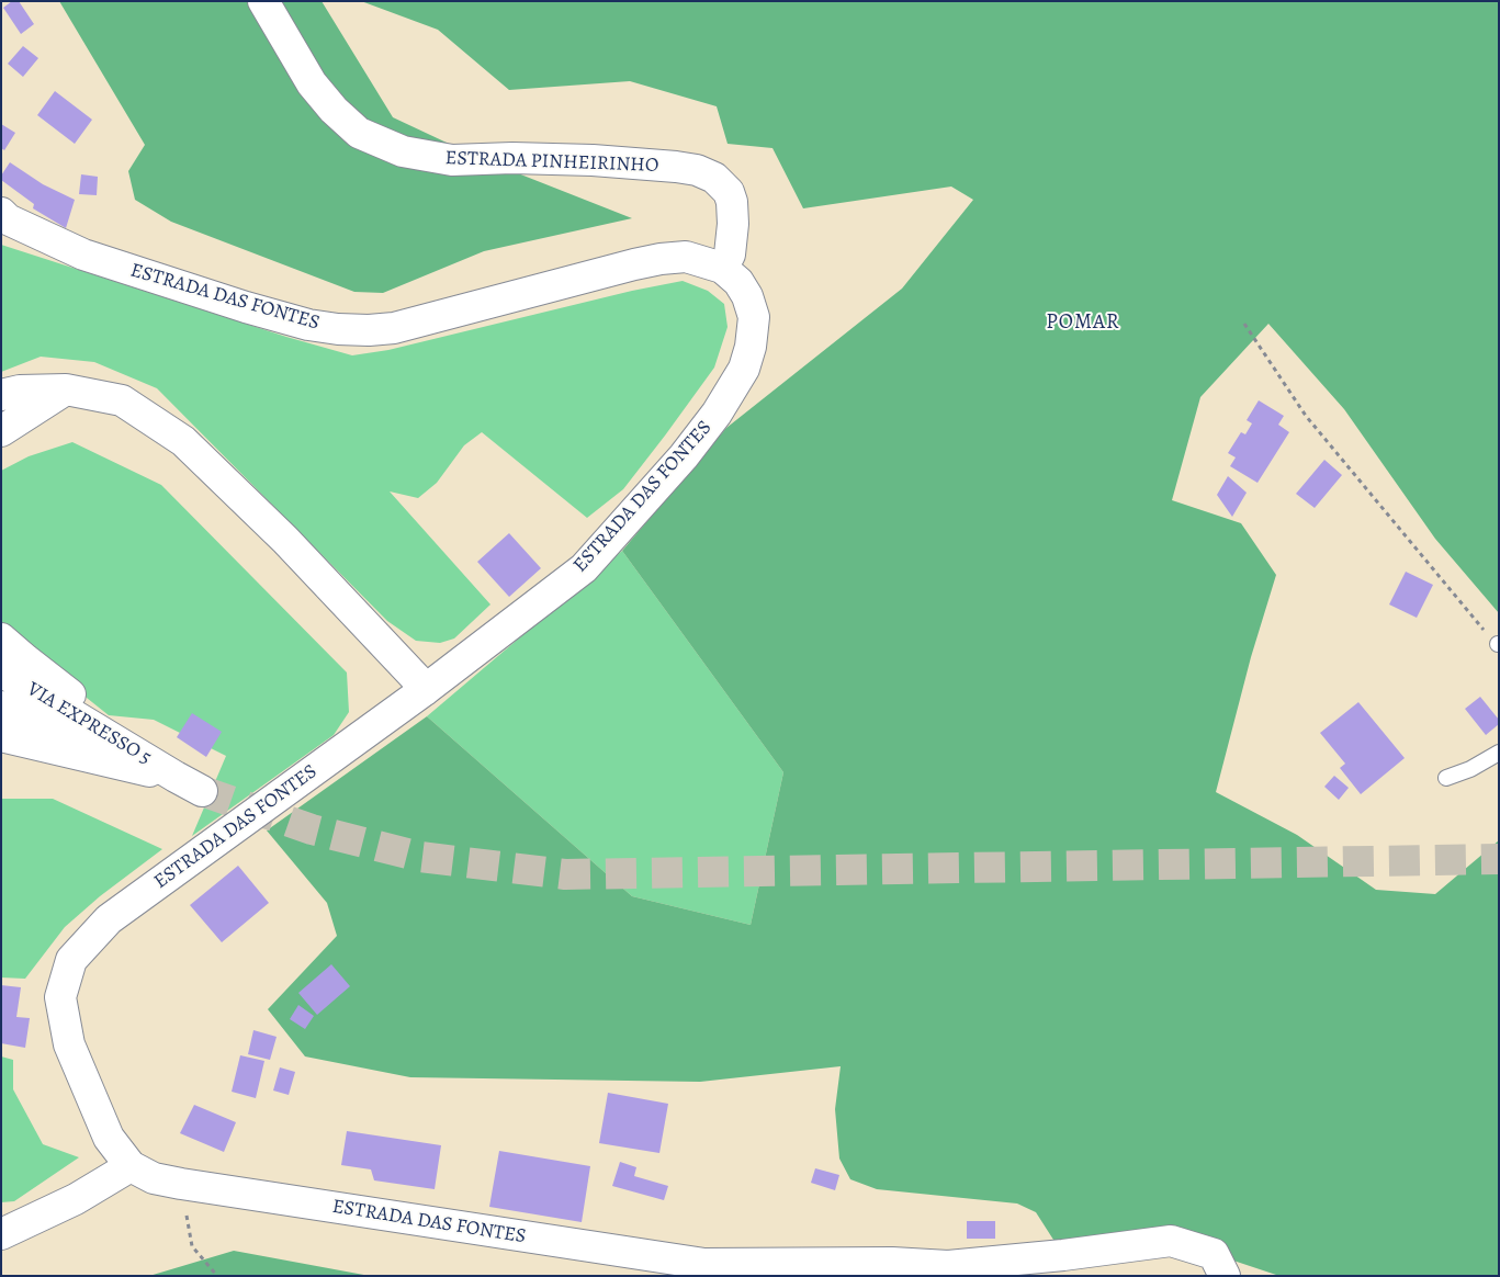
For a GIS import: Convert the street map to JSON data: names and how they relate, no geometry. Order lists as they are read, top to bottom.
{
  "streets": {
    "street": ["ESTRADA PINHEIRINHO", "ESTRADA DAS FONTES", "VIA EXPRESSO 5"]
  },
  "crossings": [
    ["ESTRADA PINHEIRINHO", "ESTRADA DAS FONTES"]
  ],
  "districts": ["POMAR"]
}
